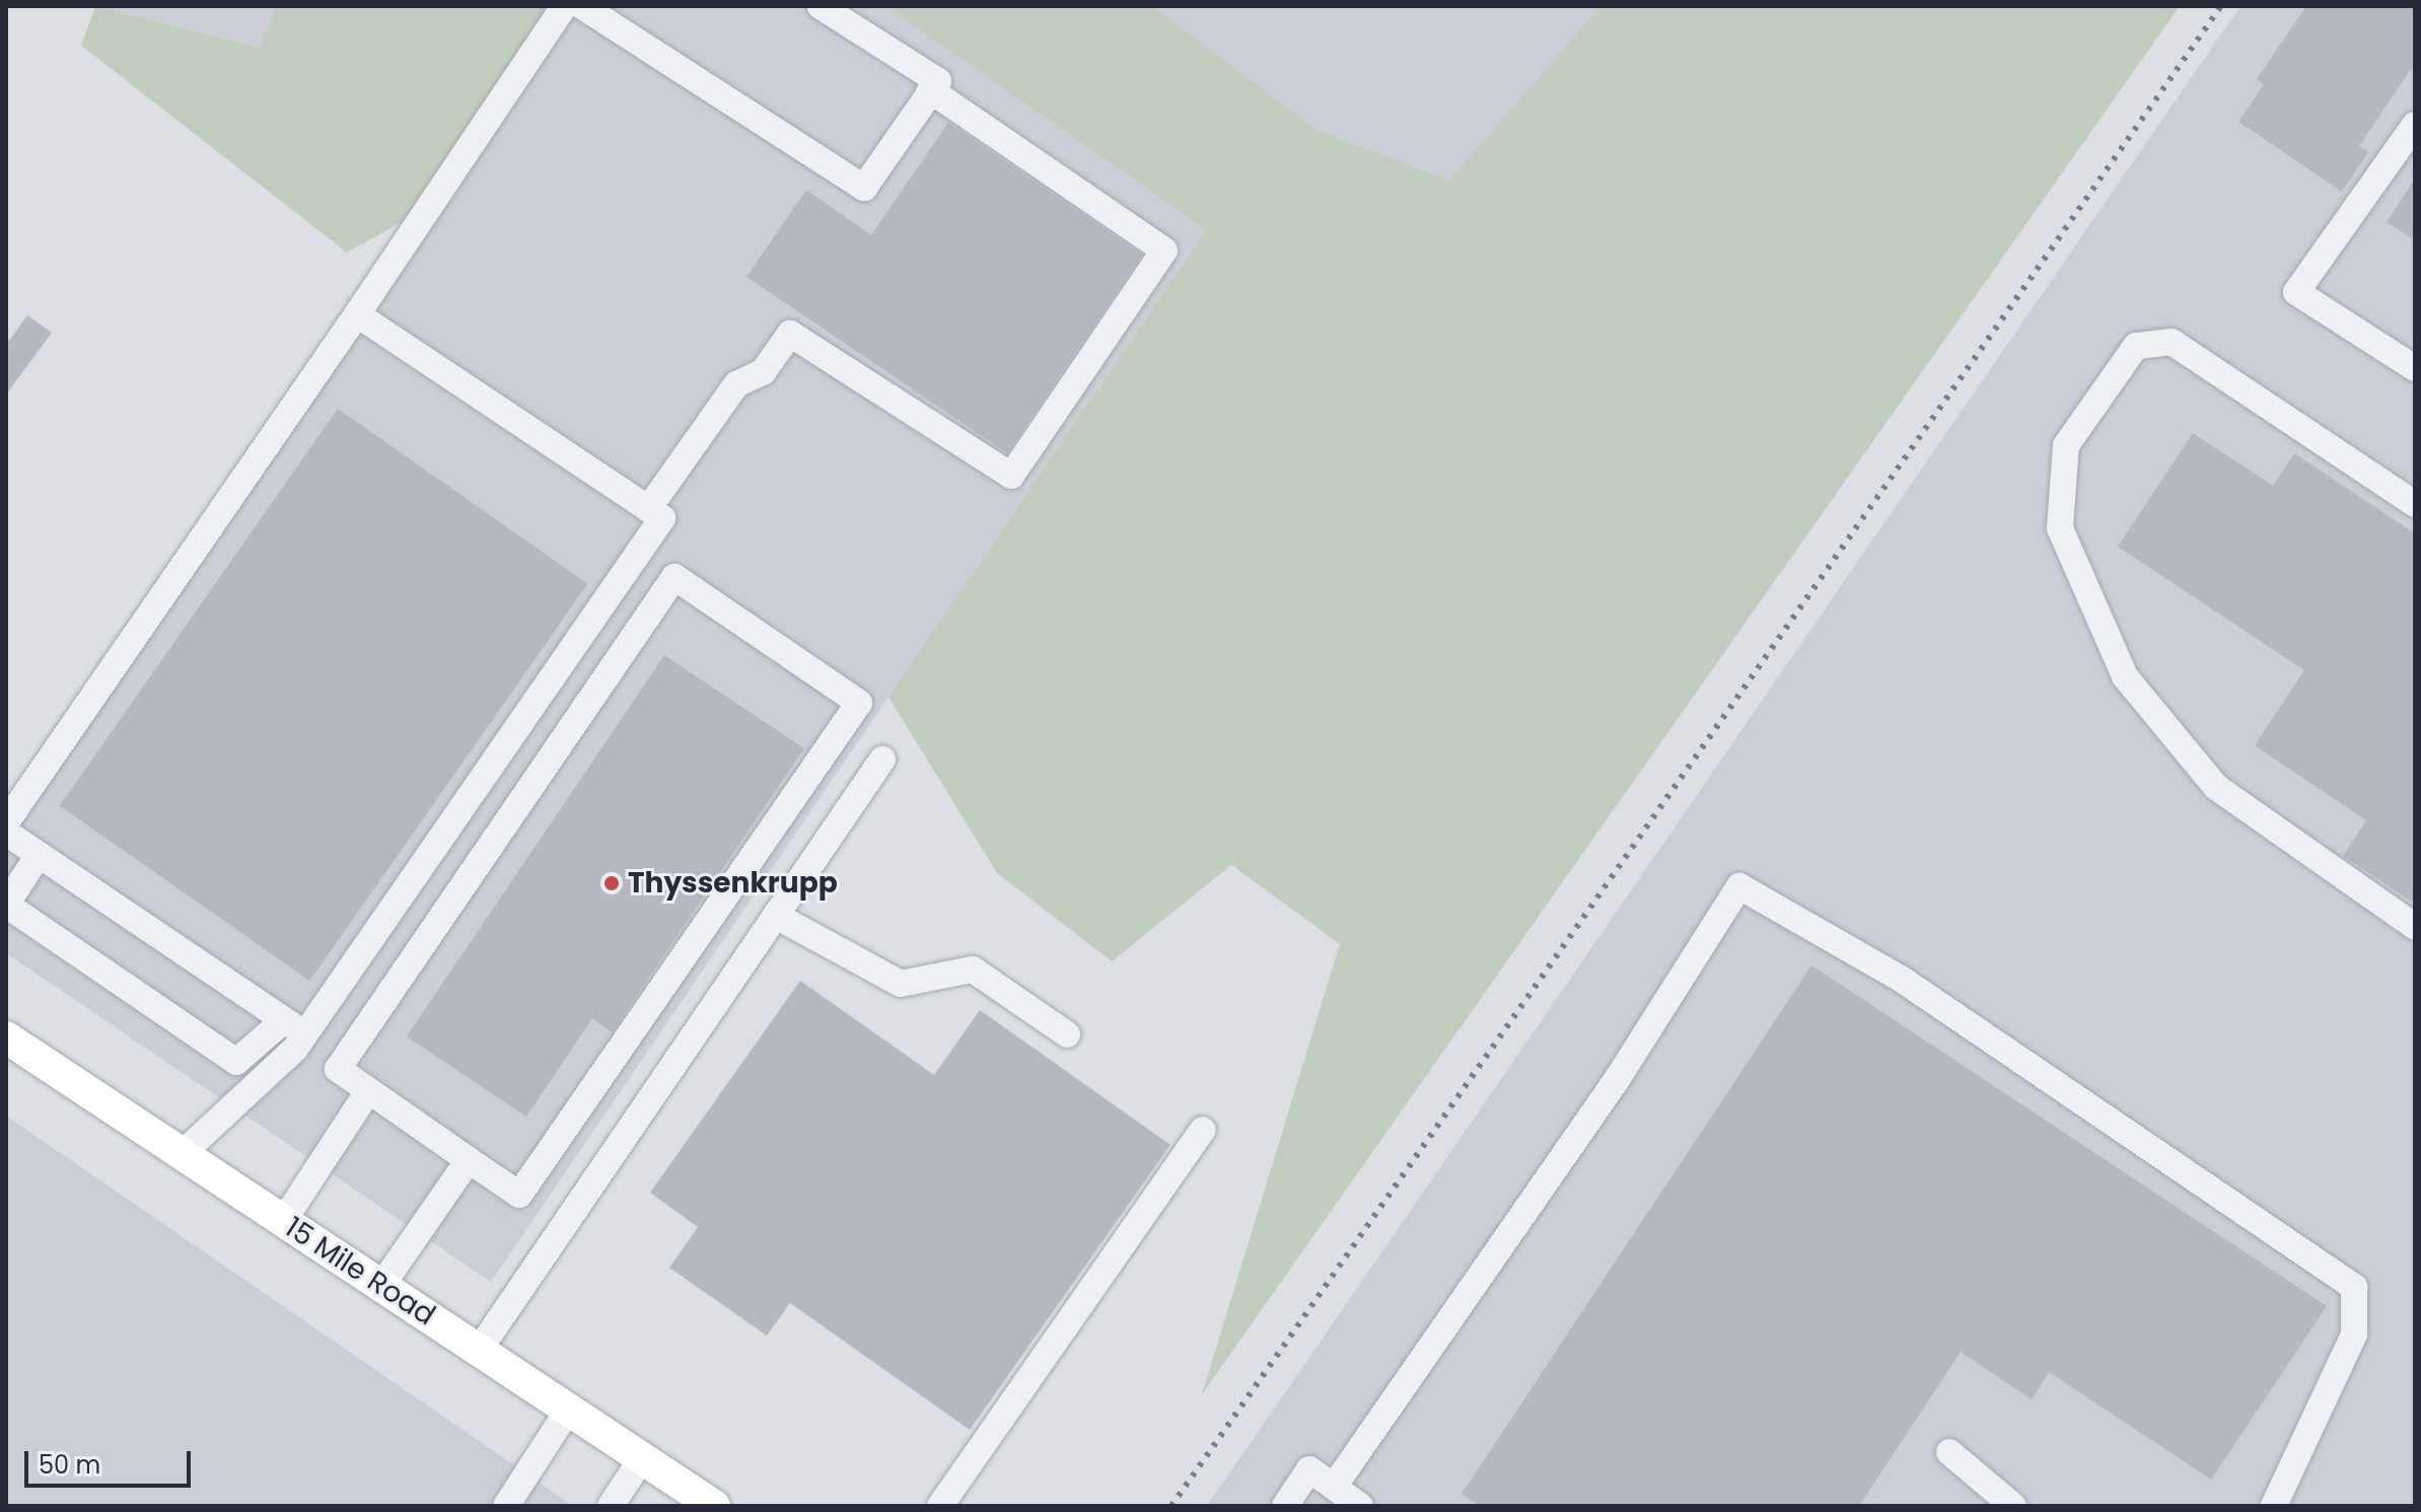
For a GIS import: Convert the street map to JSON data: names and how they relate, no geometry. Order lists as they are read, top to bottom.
{
  "streets": {
    "main road": ["15 Mile Road"]
  },
  "places": ["Thyssenkrupp"],
  "scale_bar": "50 m"
}
